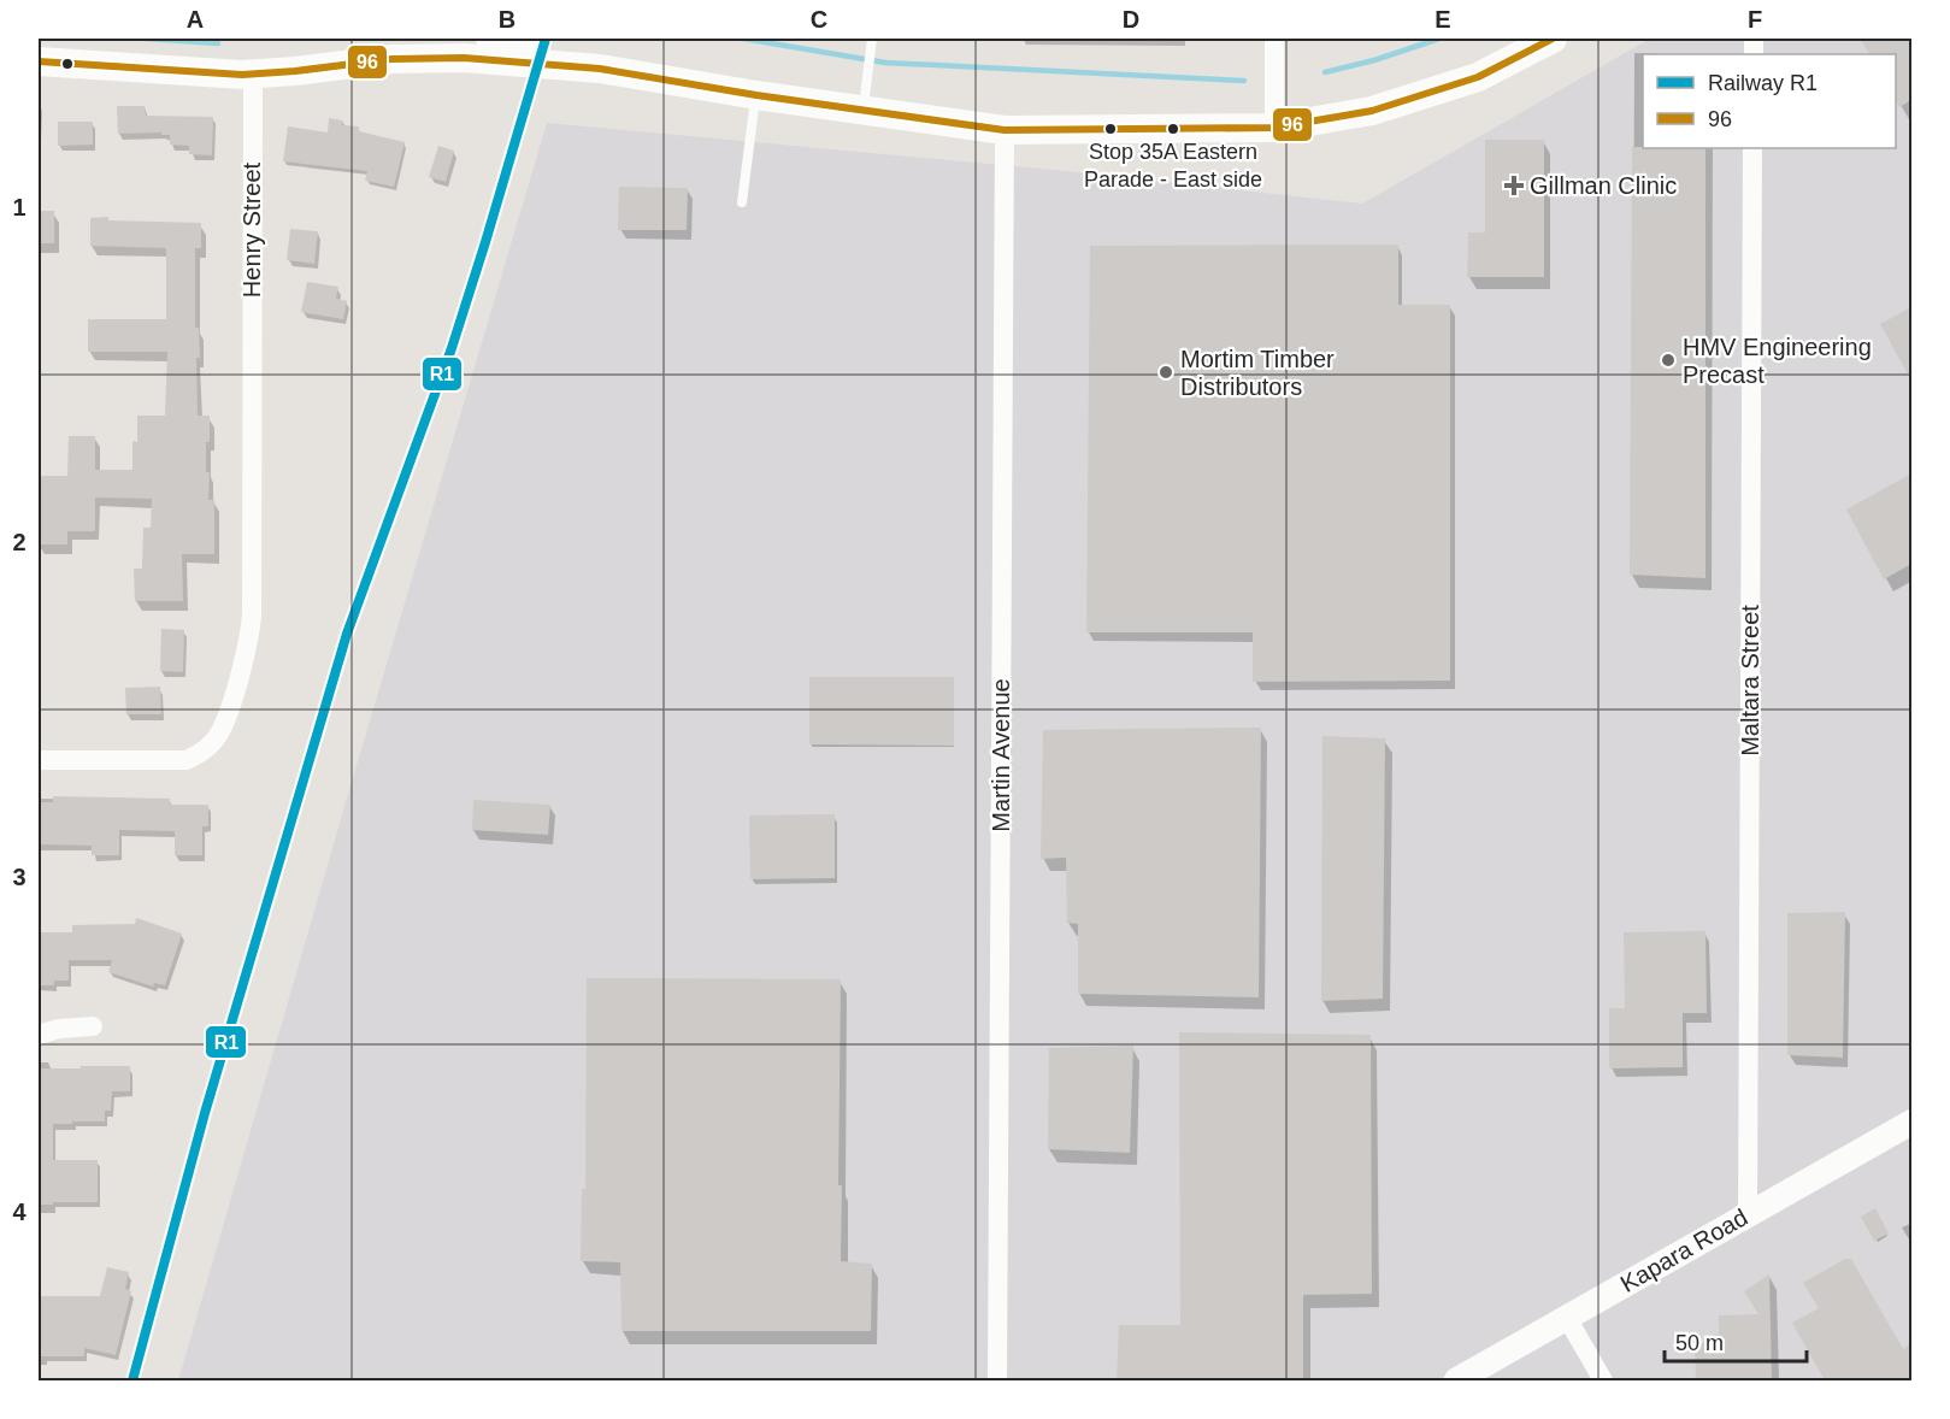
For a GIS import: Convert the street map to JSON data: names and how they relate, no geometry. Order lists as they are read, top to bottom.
{
  "streets": {
    "street": [
      "Henry Street",
      "Maltara Street",
      "Martin Avenue",
      "Kapara Road"
    ]
  },
  "crossings": [
    ["Maltara Street", "Kapara Road"]
  ],
  "places": {
    "other": ["Stop 35A Eastern Parade - East side", "HMV Engineering Precast", "Mortim Timber Distributors"],
    "health": ["Gillman Clinic"]
  },
  "lines": ["rail line R1", "transit line 96"],
  "legend": ["Railway R1", "96"],
  "scale_bar": "50 m",
  "grid": {
    "columns": [
      "A",
      "B",
      "C",
      "D",
      "E",
      "F"
    ],
    "rows": [
      "1",
      "2",
      "3",
      "4"
    ]
  }
}
